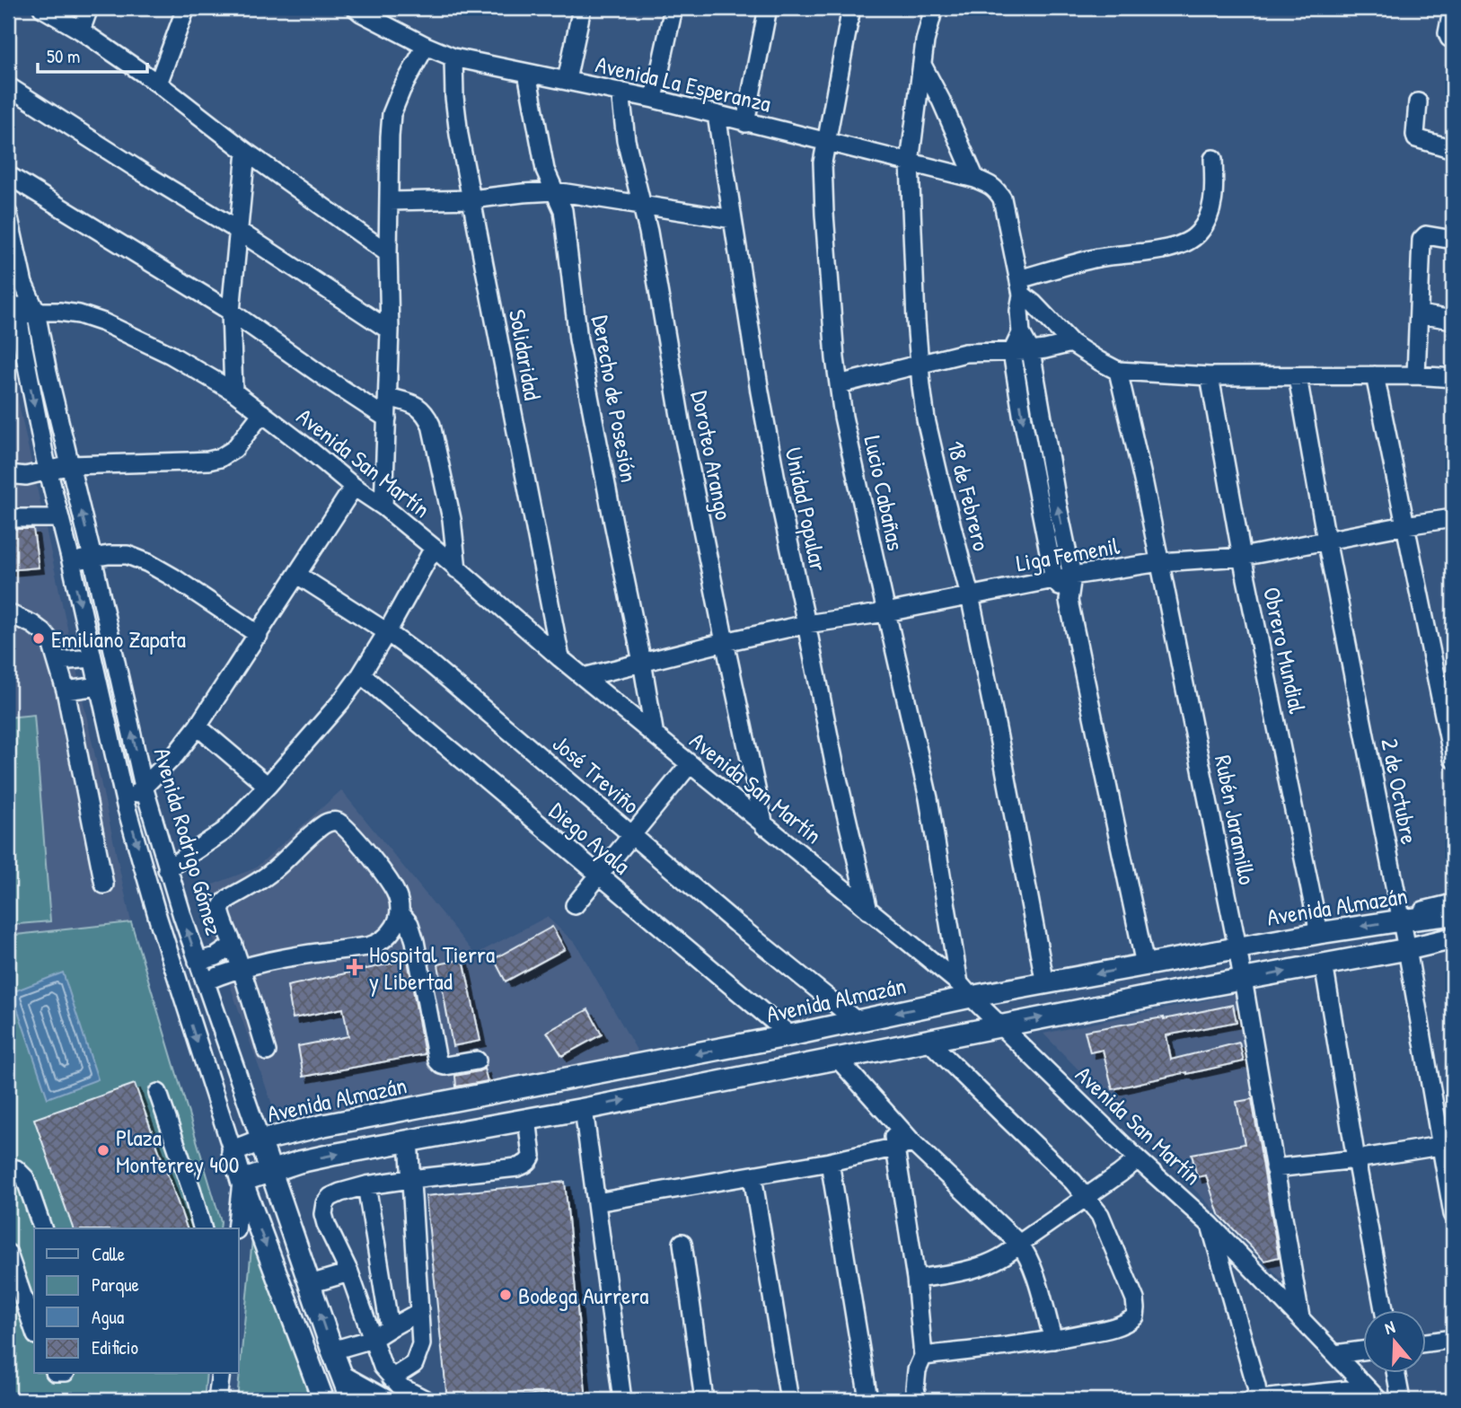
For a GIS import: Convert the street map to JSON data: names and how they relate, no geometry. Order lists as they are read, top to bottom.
{
  "streets": {
    "main road": ["Avenida Rodrigo Gómez", "Avenida Almazán"],
    "street": [
      "Avenida La Esperanza",
      "Solidaridad",
      "Derecho de Posesión",
      "Doroteo Arango",
      "Avenida San Martín",
      "Lucio Cabañas",
      "18 de Febrero",
      "Unidad Popular",
      "Liga Femenil",
      "Obrero Mundial",
      "José Treviño",
      "2 de Octubre",
      "Rubén Jaramillo",
      "Diego Ayala"
    ]
  },
  "crossings": [
    ["Avenida La Esperanza", "Solidaridad"],
    ["Avenida La Esperanza", "Derecho de Posesión"],
    ["Avenida La Esperanza", "Doroteo Arango"],
    ["Avenida La Esperanza", "Lucio Cabañas"],
    ["Avenida La Esperanza", "18 de Febrero"],
    ["Avenida La Esperanza", "Unidad Popular"],
    ["Solidaridad", "Avenida San Martín"],
    ["Derecho de Posesión", "Avenida San Martín"],
    ["Derecho de Posesión", "Liga Femenil"],
    ["Doroteo Arango", "Avenida San Martín"],
    ["Doroteo Arango", "Liga Femenil"],
    ["Avenida San Martín", "Lucio Cabañas"],
    ["Avenida San Martín", "Unidad Popular"],
    ["Avenida San Martín", "Liga Femenil"],
    ["Avenida San Martín", "Rubén Jaramillo"],
    ["Avenida San Martín", "Avenida Rodrigo Gómez"],
    ["Avenida San Martín", "Avenida Almazán"],
    ["Lucio Cabañas", "Liga Femenil"],
    ["Lucio Cabañas", "Avenida Almazán"],
    ["18 de Febrero", "Liga Femenil"],
    ["18 de Febrero", "Avenida Almazán"],
    ["Unidad Popular", "Liga Femenil"],
    ["Liga Femenil", "Obrero Mundial"],
    ["Liga Femenil", "2 de Octubre"],
    ["Liga Femenil", "Rubén Jaramillo"],
    ["Obrero Mundial", "Avenida Almazán"],
    ["José Treviño", "Avenida Almazán"],
    ["2 de Octubre", "Avenida Almazán"],
    ["Rubén Jaramillo", "Avenida Almazán"],
    ["Diego Ayala", "Avenida Almazán"],
    ["Avenida Rodrigo Gómez", "Avenida Almazán"]
  ],
  "places": {
    "other": ["Emiliano Zapata", "Plaza Monterrey 400", "Bodega Aurrera"],
    "health": ["Hospital Tierra y Libertad"]
  },
  "legend": [
    "Calle",
    "Parque",
    "Agua",
    "Edificio"
  ],
  "scale_bar": "50 m",
  "north": "top"
}
